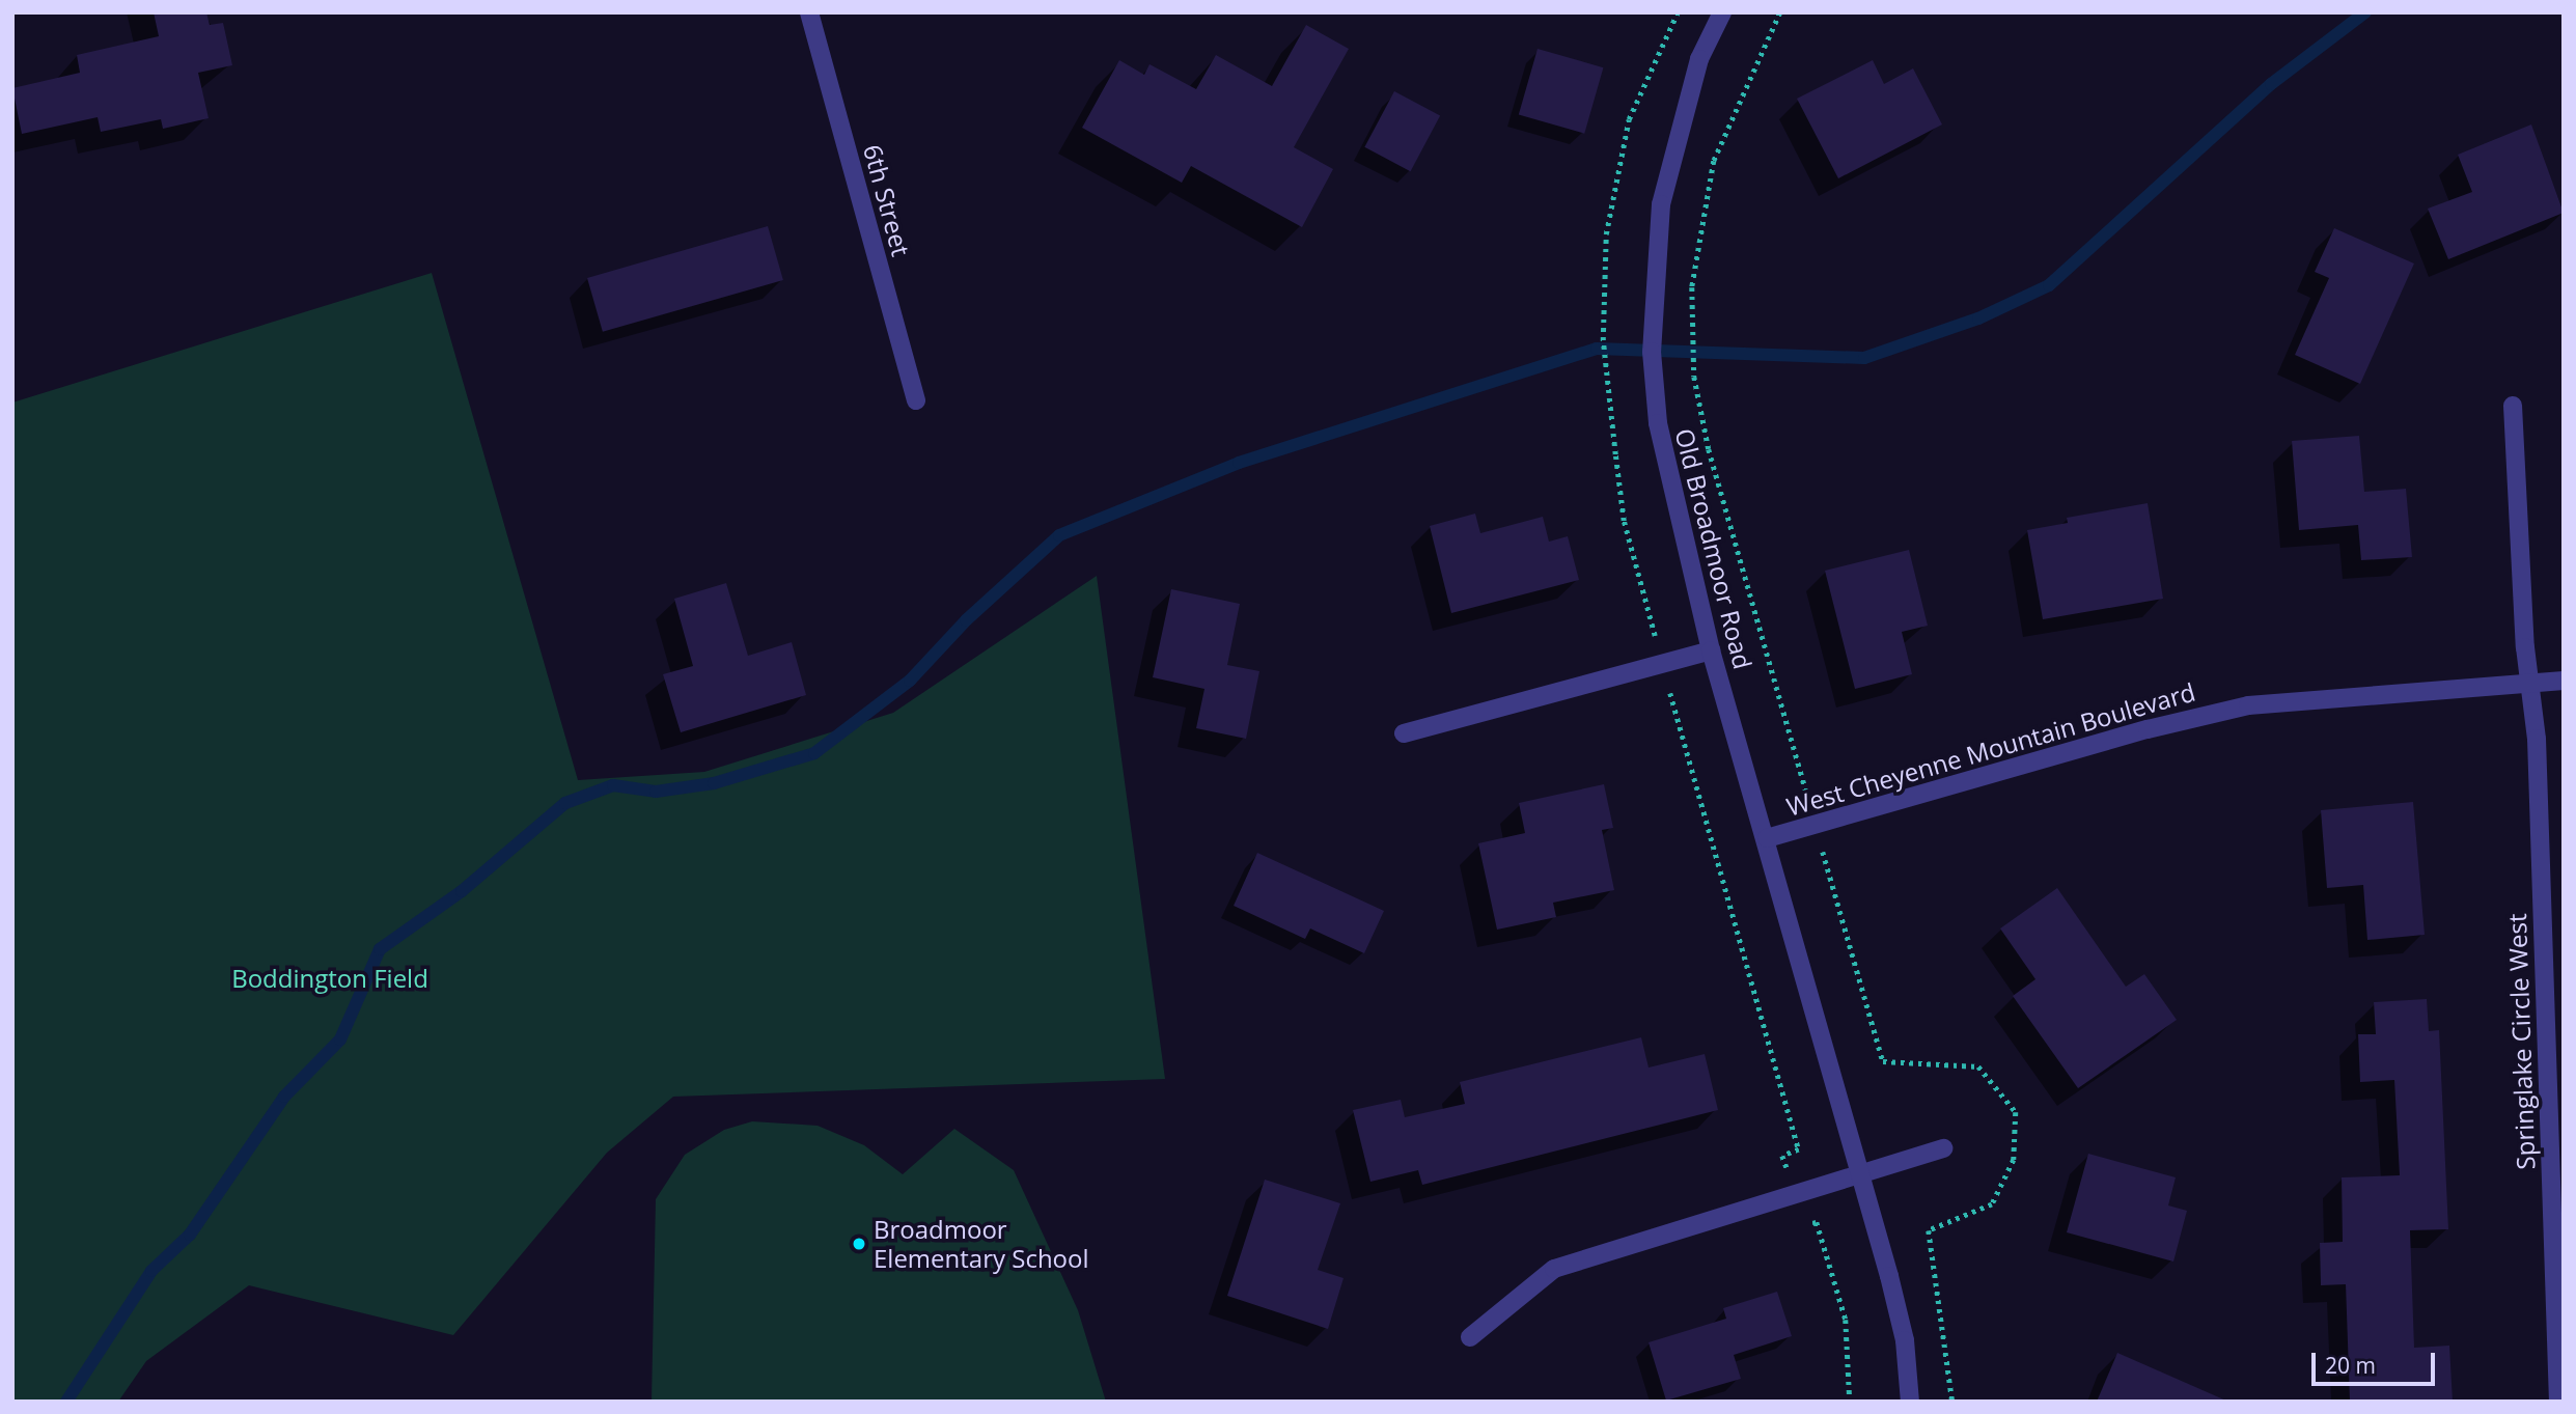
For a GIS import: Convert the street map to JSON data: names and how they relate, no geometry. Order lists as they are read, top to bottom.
{
  "streets": {
    "street": [
      "6th Street",
      "Old Broadmoor Road",
      "West Cheyenne Mountain Boulevard",
      "Springlake Circle West"
    ]
  },
  "crossings": [
    ["Old Broadmoor Road", "West Cheyenne Mountain Boulevard"],
    ["West Cheyenne Mountain Boulevard", "Springlake Circle West"]
  ],
  "parks": ["Boddington Field"],
  "places": ["Broadmoor Elementary School"],
  "scale_bar": "20 m"
}
